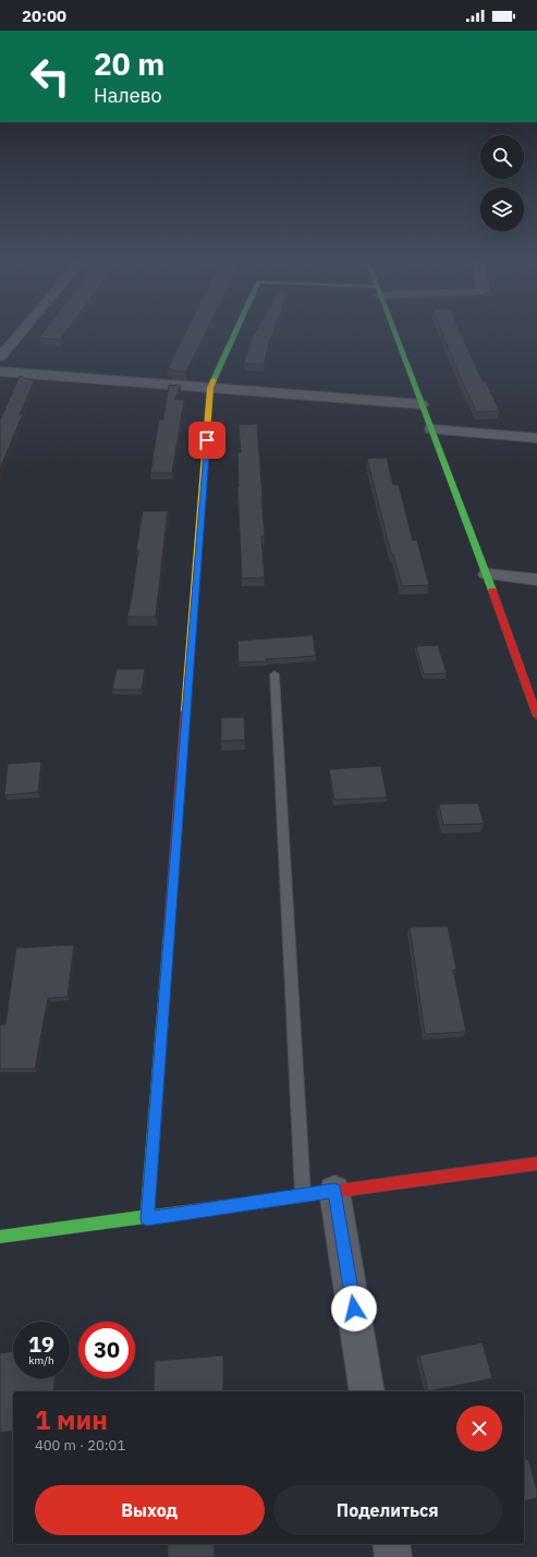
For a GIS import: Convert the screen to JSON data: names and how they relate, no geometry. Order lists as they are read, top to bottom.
{
  "page": {
    "status": "20:00",
    "turn": ["20 m", "Налево"],
    "speed": "19 km/h",
    "limit": "30",
    "heading": ["1 мин", "400 m · 20:01"],
    "buttons": ["Выход", "Поделиться"]
  }
}
